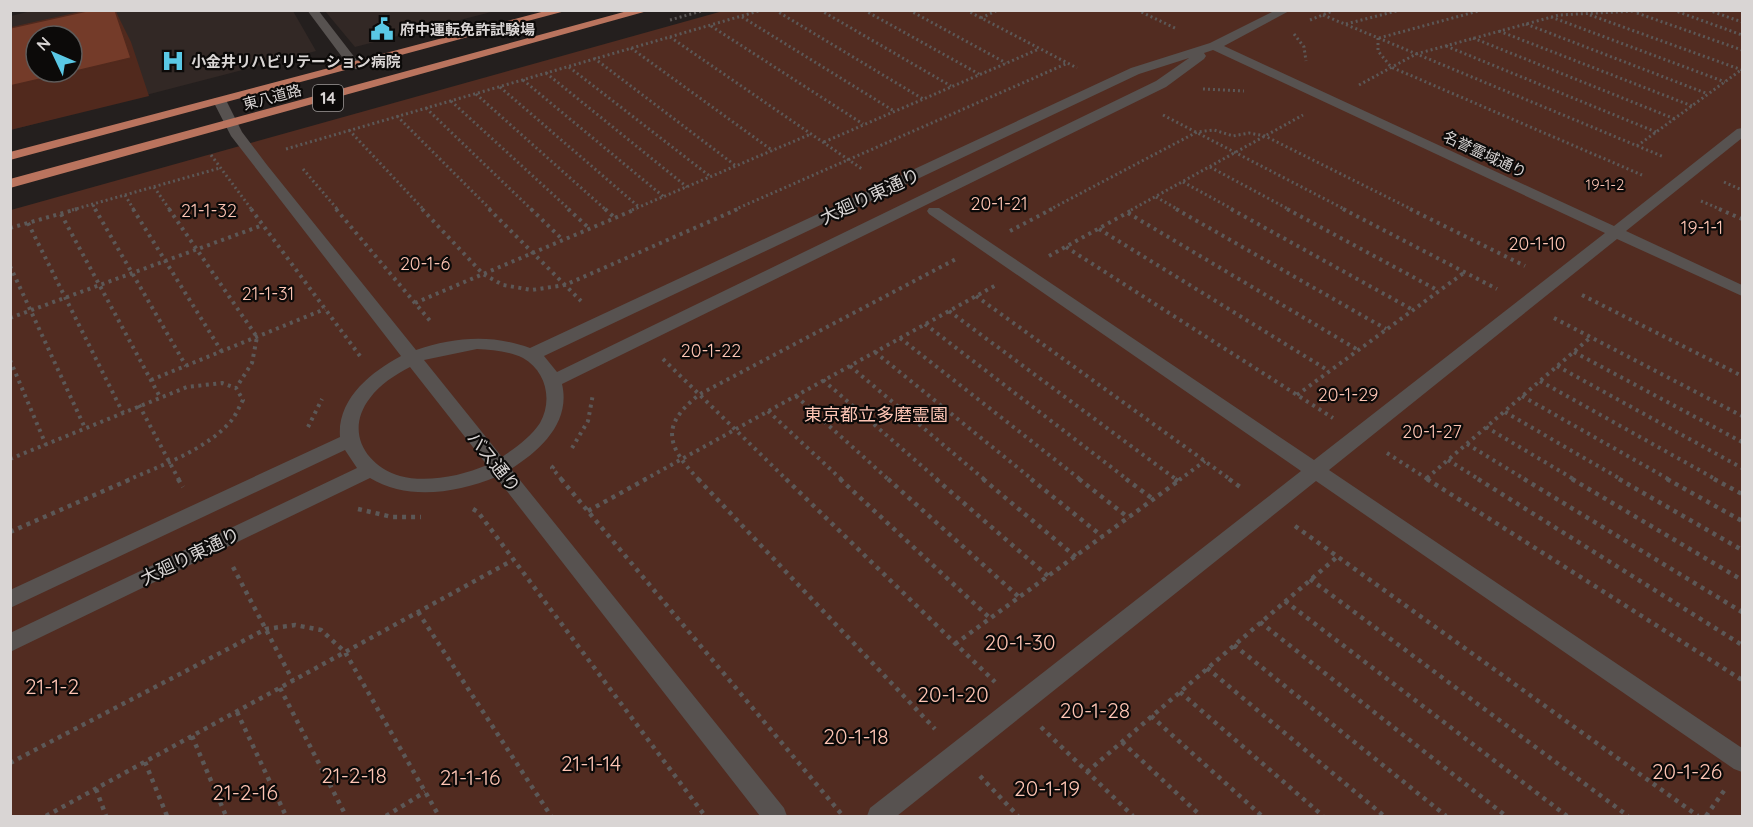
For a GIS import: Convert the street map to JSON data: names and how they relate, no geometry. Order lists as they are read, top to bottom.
{
  "streets": {
    "main road": ["東八道路", "14"],
    "street": ["名誉霊域通り", "大廻り東通り", "バス通り"]
  },
  "crossings": [
    ["東八道路", "バス通り"],
    ["名誉霊域通り", "大廻り東通り"]
  ],
  "parks": [
    "19-1-2",
    "20-1-21",
    "21-1-32",
    "19-1-1",
    "20-1-10",
    "20-1-6",
    "21-1-31",
    "20-1-22",
    "20-1-29",
    "東京都立多磨霊園",
    "20-1-27",
    "20-1-30",
    "21-1-2",
    "20-1-20",
    "20-1-28",
    "20-1-18",
    "21-1-14",
    "20-1-26",
    "21-2-18",
    "21-1-16",
    "20-1-19",
    "21-2-16"
  ],
  "places": {
    "public building": ["府中運転免許試験場"],
    "hospital": ["小金井リハビリテーション病院"]
  },
  "north": "top left"
}
